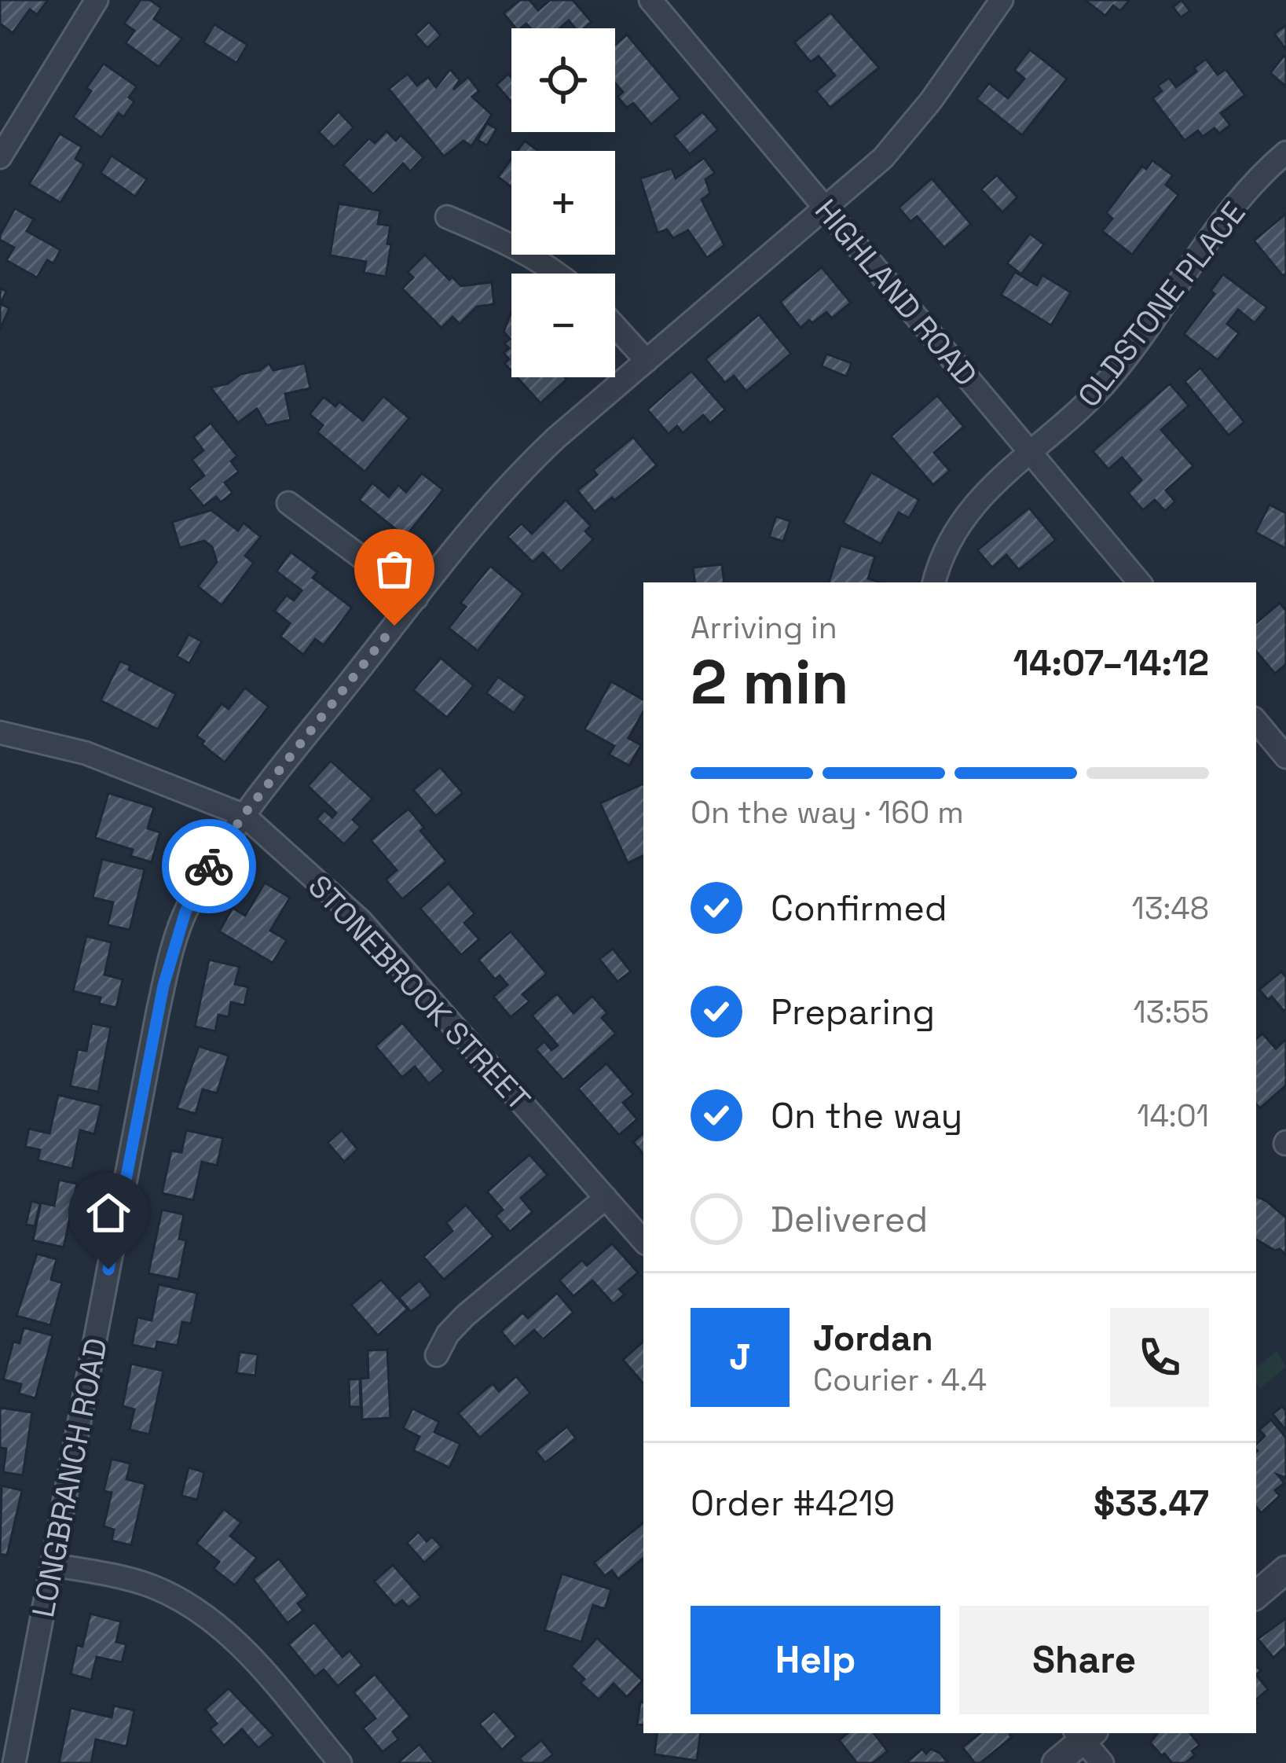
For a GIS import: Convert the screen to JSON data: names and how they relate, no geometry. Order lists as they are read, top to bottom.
{
  "streets": {
    "street": [
      "HIGHLAND ROAD",
      "OLDSTONE PLACE",
      "STONEBROOK STREET",
      "LONGBRANCH ROAD"
    ]
  },
  "crossings": [
    ["HIGHLAND ROAD", "OLDSTONE PLACE"],
    ["HIGHLAND ROAD", "LONGBRANCH ROAD"],
    ["STONEBROOK STREET", "LONGBRANCH ROAD"]
  ],
  "page": {
    "map_buttons": ["+", "−"],
    "heading": ["2 min", "Arriving in", "14:07–14:12"],
    "panel": [
      "Jordan",
      "Courier · 4.4",
      "Order #4219",
      "$33.47"
    ],
    "bar": "On the way · 160 m",
    "list": [
      ["Confirmed", "13:48"],
      ["Preparing", "13:55"],
      ["On the way", "14:01"],
      "Delivered"
    ],
    "round": "J",
    "buttons": ["Help", "Share"]
  }
}
